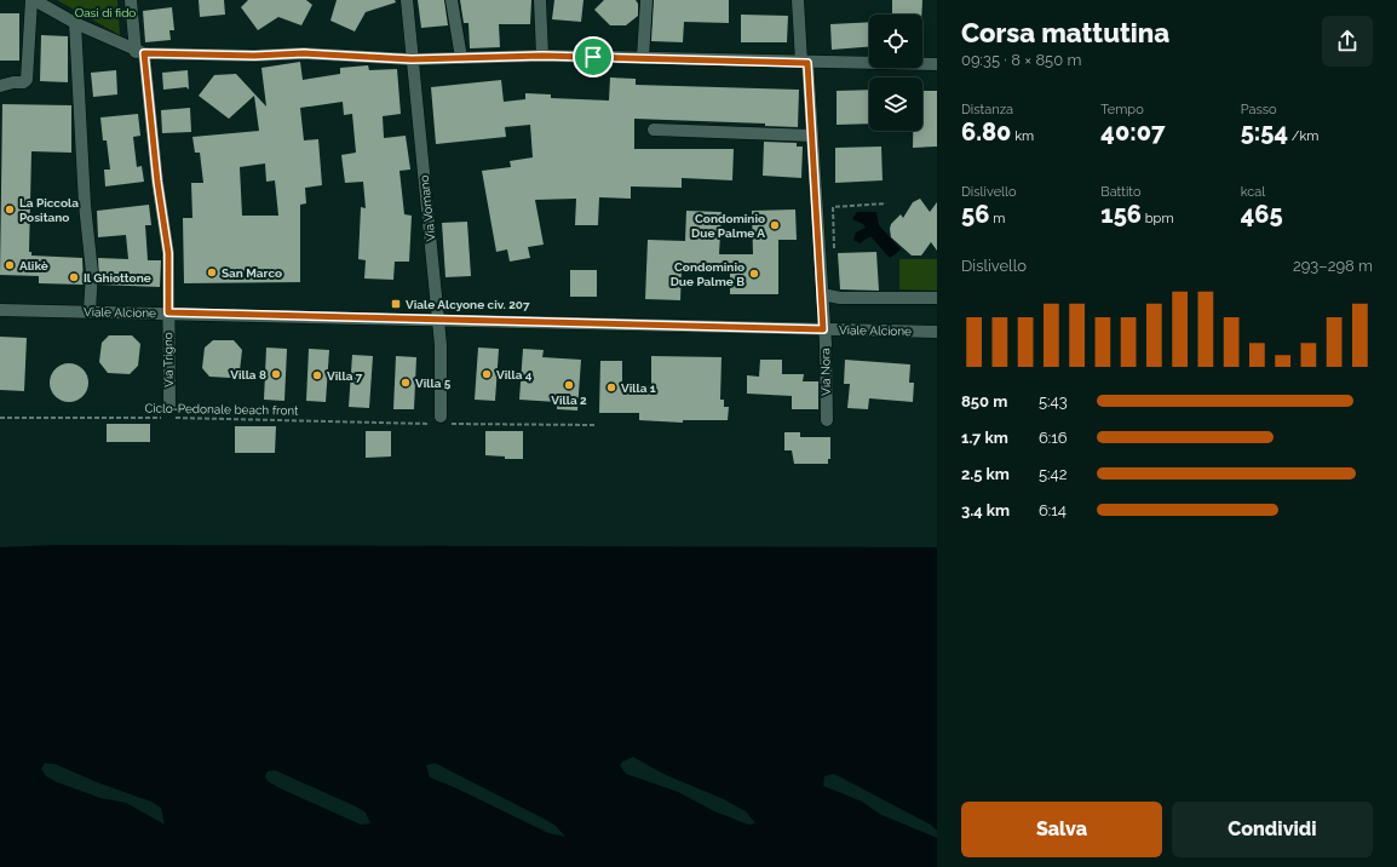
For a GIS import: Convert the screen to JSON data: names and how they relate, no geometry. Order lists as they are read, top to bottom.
{
  "streets": {
    "street": [
      "Via Vomano",
      "Viale Alcione",
      "Via Trigno",
      "Via Nora"
    ],
    "path": ["Ciclo-Pedonale beach front"]
  },
  "crossings": [
    ["Via Vomano", "Viale Alcione"],
    ["Via Vomano", "Ciclo-Pedonale beach front"],
    ["Viale Alcione", "Via Trigno"],
    ["Viale Alcione", "Via Nora"]
  ],
  "parks": ["Oasi di fido"],
  "places": {
    "other": [
      "La Piccola Positano",
      "Condominio Due Palme A",
      "Alikè",
      "San Marco",
      "Condominio Due Palme B",
      "Il Ghiottone",
      "Villa 8",
      "Villa 4",
      "Villa 7",
      "Villa 5",
      "Villa 2",
      "Villa 1"
    ],
    "transit": ["Viale Alcyone civ. 207"]
  },
  "page": {
    "heading": ["Corsa mattutina", "09:35 · 8 × 850 m"],
    "stats": [
      ["Distanza", "6.80 km"],
      ["Tempo", "40:07"],
      ["Passo", "5:54 /km"],
      ["Dislivello", "56 m"],
      ["Battito", "156 bpm"],
      ["kcal", "465"]
    ],
    "chart": ["Dislivello", "293–298 m"],
    "list": [
      {
        "name": "850 m",
        "note": "5:43"
      },
      {
        "name": "1.7 km",
        "note": "6:16"
      },
      {
        "name": "2.5 km",
        "note": "5:42"
      },
      {
        "name": "3.4 km",
        "note": "6:14"
      }
    ],
    "buttons": ["Salva", "Condividi"]
  }
}
